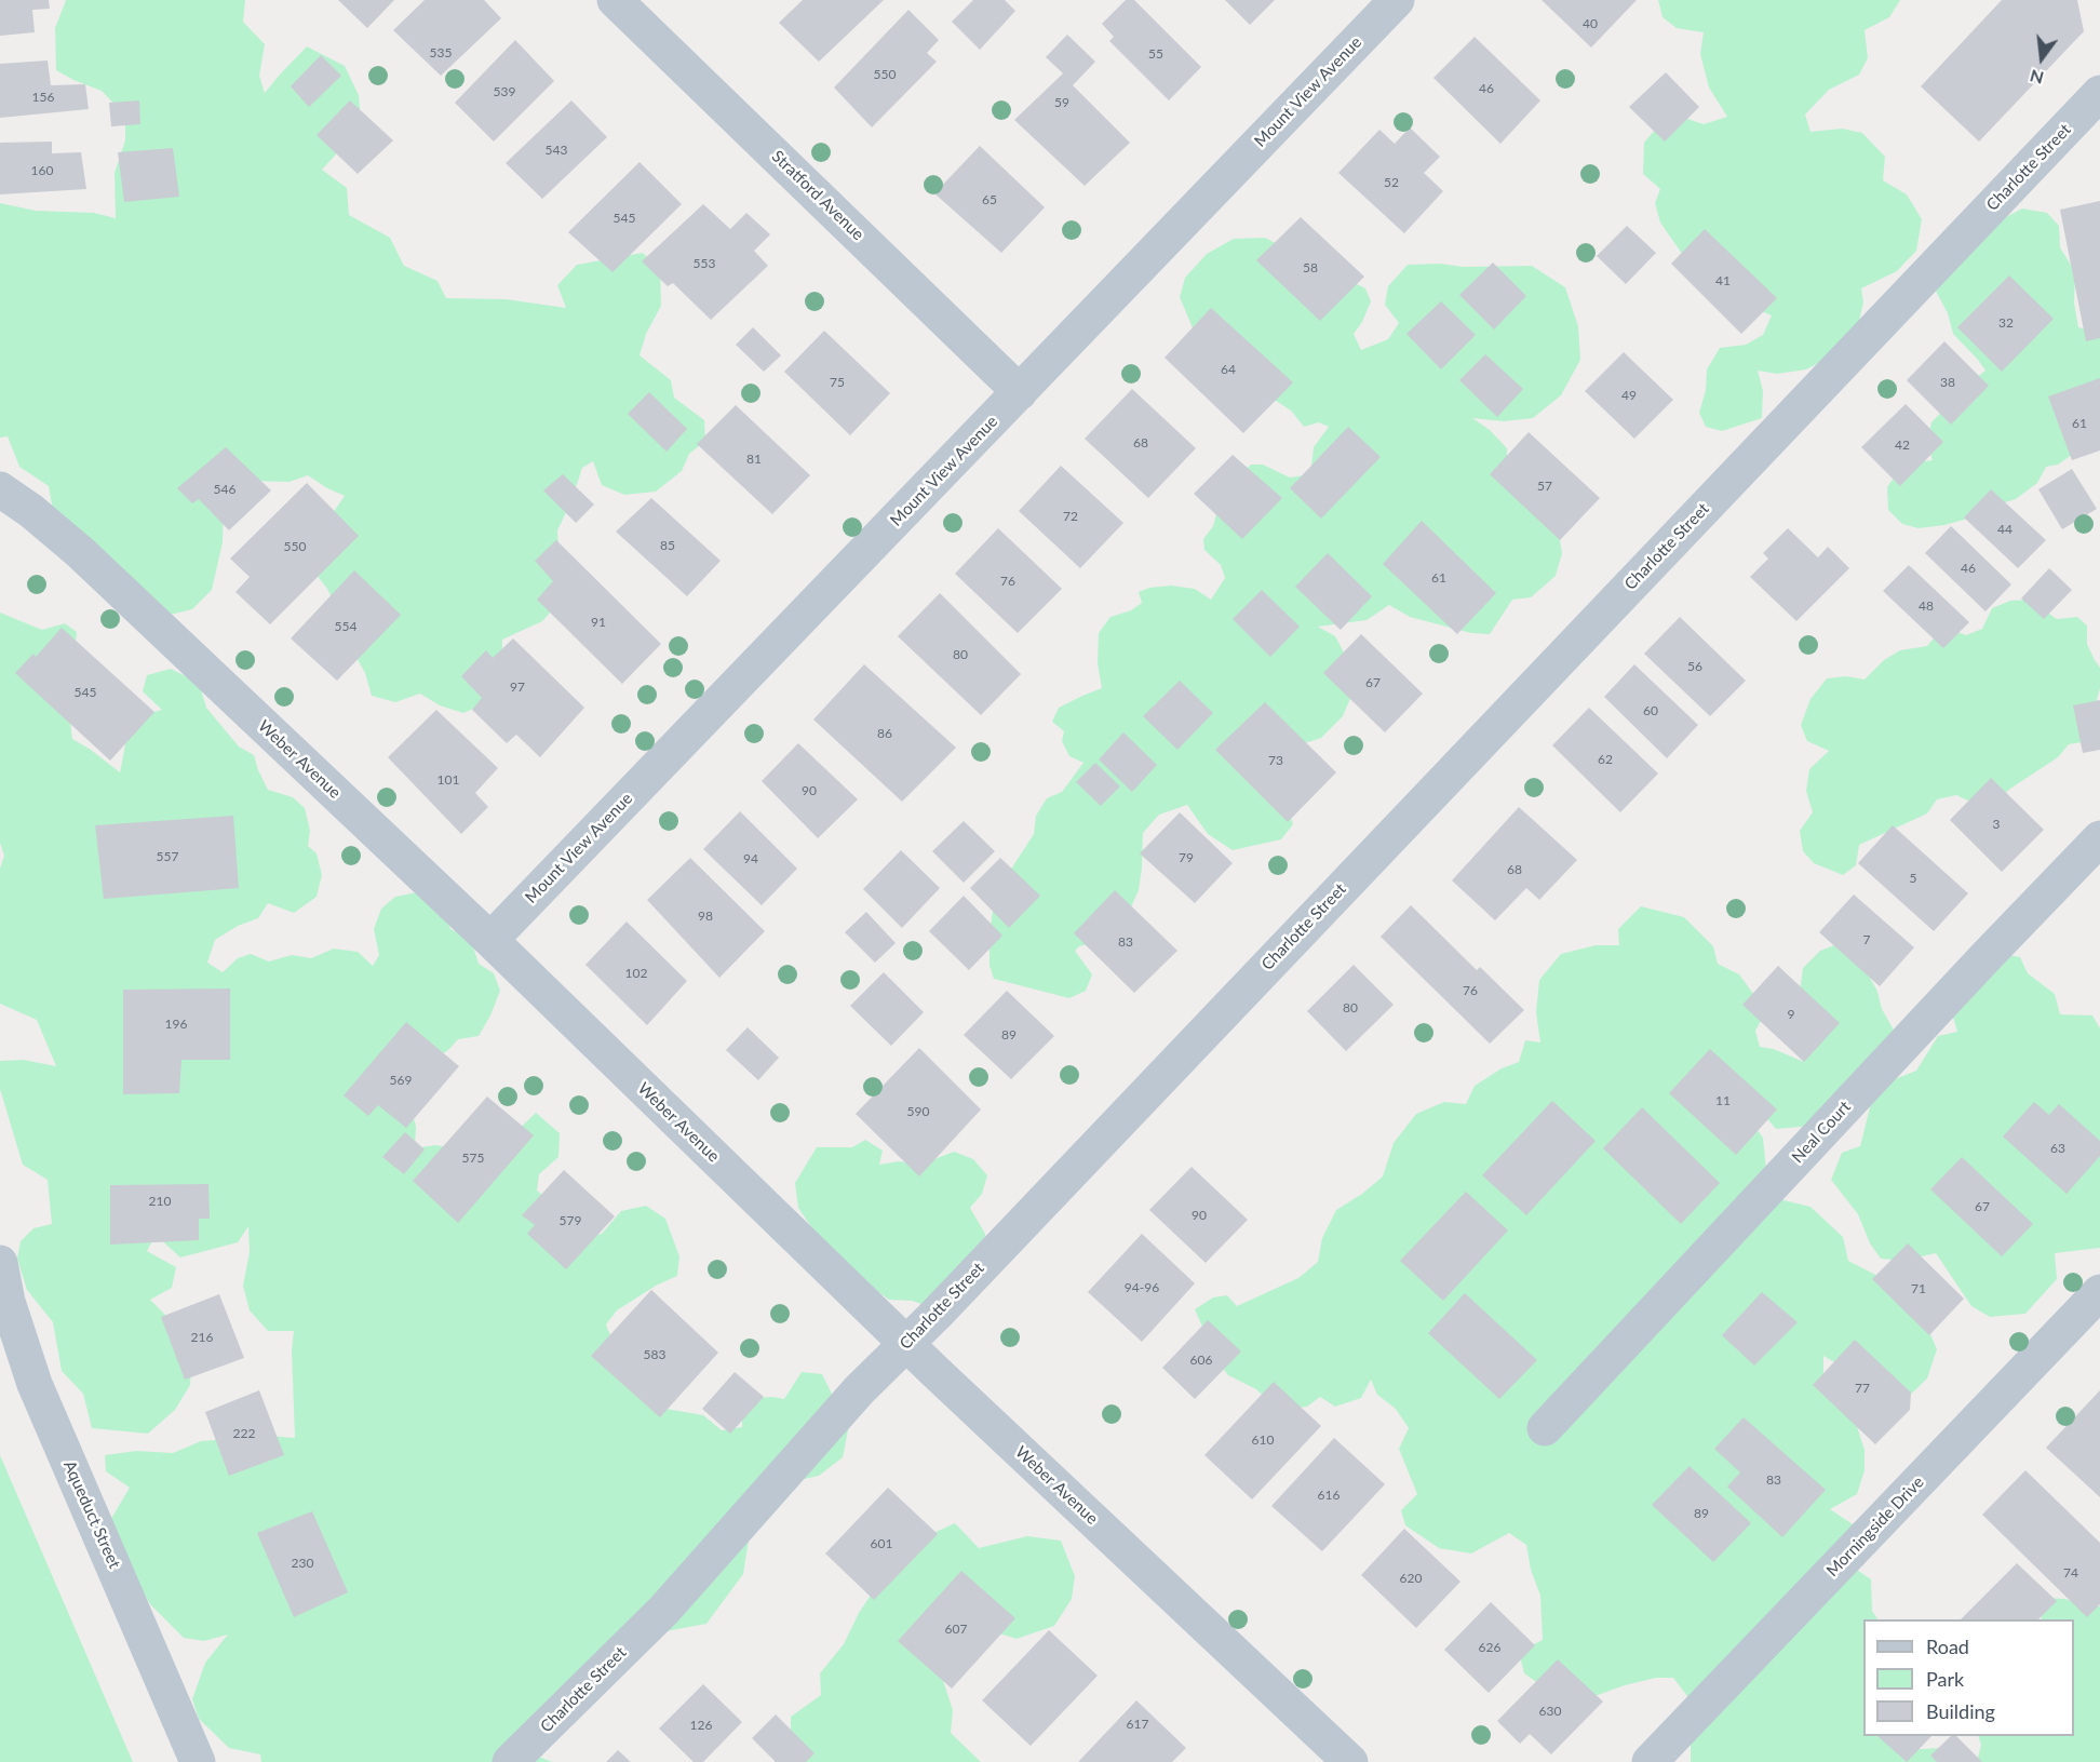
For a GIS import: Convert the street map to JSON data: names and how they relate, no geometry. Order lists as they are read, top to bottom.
{
  "streets": {
    "street": [
      "Mount View Avenue",
      "Charlotte Street",
      "Stratford Avenue",
      "Weber Avenue",
      "Neal Court",
      "Aqueduct Street",
      "Morningside Drive"
    ]
  },
  "crossings": [
    ["Mount View Avenue", "Stratford Avenue"],
    ["Mount View Avenue", "Weber Avenue"],
    ["Charlotte Street", "Weber Avenue"]
  ],
  "house_numbers": [
    "40",
    "535",
    "55",
    "550",
    "46",
    "539",
    "156",
    "59",
    "543",
    "160",
    "52",
    "65",
    "545",
    "553",
    "58",
    "41",
    "32",
    "64",
    "75",
    "38",
    "49",
    "61",
    "68",
    "42",
    "81",
    "57",
    "546",
    "72",
    "44",
    "85",
    "550",
    "46",
    "61",
    "76",
    "48",
    "91",
    "554",
    "80",
    "56",
    "67",
    "97",
    "545",
    "60",
    "86",
    "62",
    "73",
    "101",
    "90",
    "3",
    "557",
    "79",
    "94",
    "68",
    "5",
    "98",
    "7",
    "83",
    "102",
    "76",
    "80",
    "9",
    "196",
    "89",
    "569",
    "11",
    "590",
    "63",
    "575",
    "210",
    "67",
    "90",
    "579",
    "94-96",
    "71",
    "216",
    "583",
    "606",
    "77",
    "222",
    "610",
    "83",
    "616",
    "89",
    "601",
    "230",
    "74",
    "620",
    "607",
    "626",
    "630",
    "617",
    "126"
  ],
  "legend": ["Road", "Park", "Building"],
  "north": "bottom"
}
